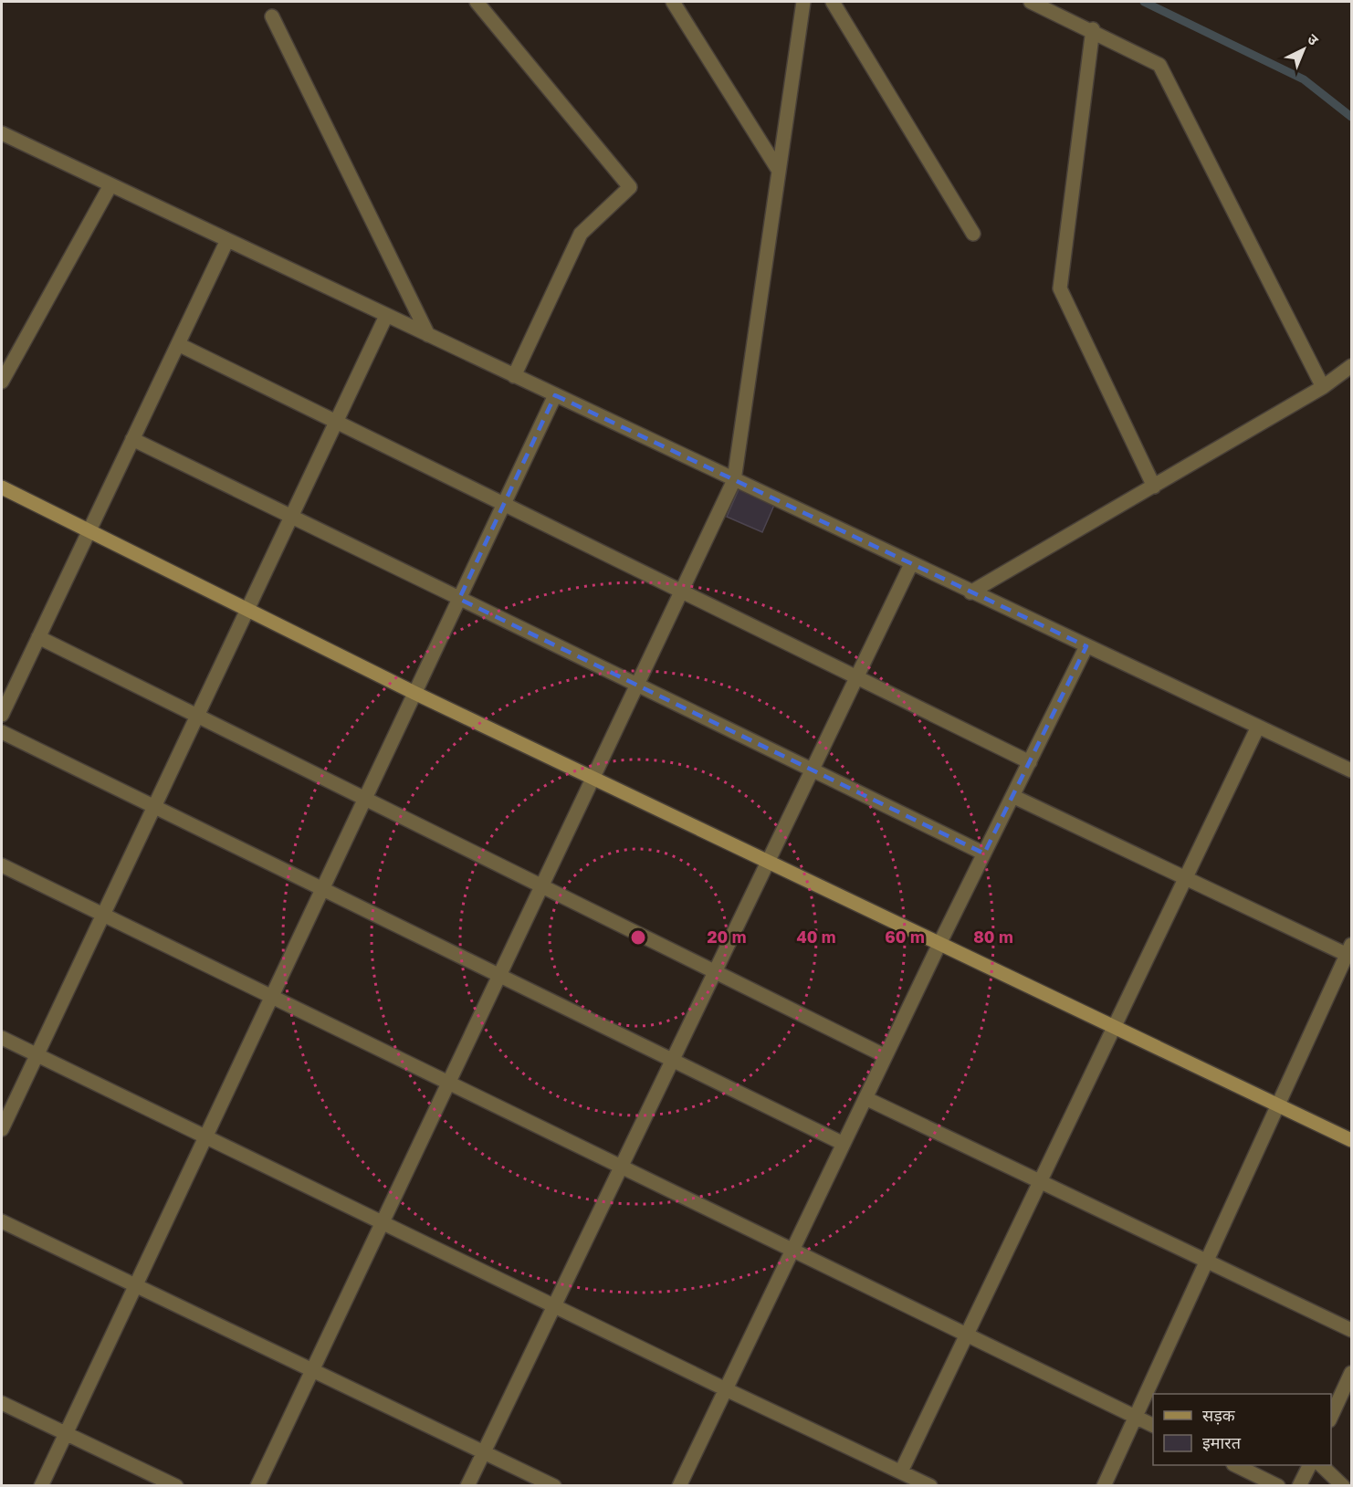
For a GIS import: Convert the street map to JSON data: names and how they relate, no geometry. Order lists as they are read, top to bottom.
{
  "legend": ["सड़क", "इमारत"],
  "north": "top right",
  "rings": [
    "20 m",
    "40 m",
    "60 m",
    "80 m"
  ]
}
